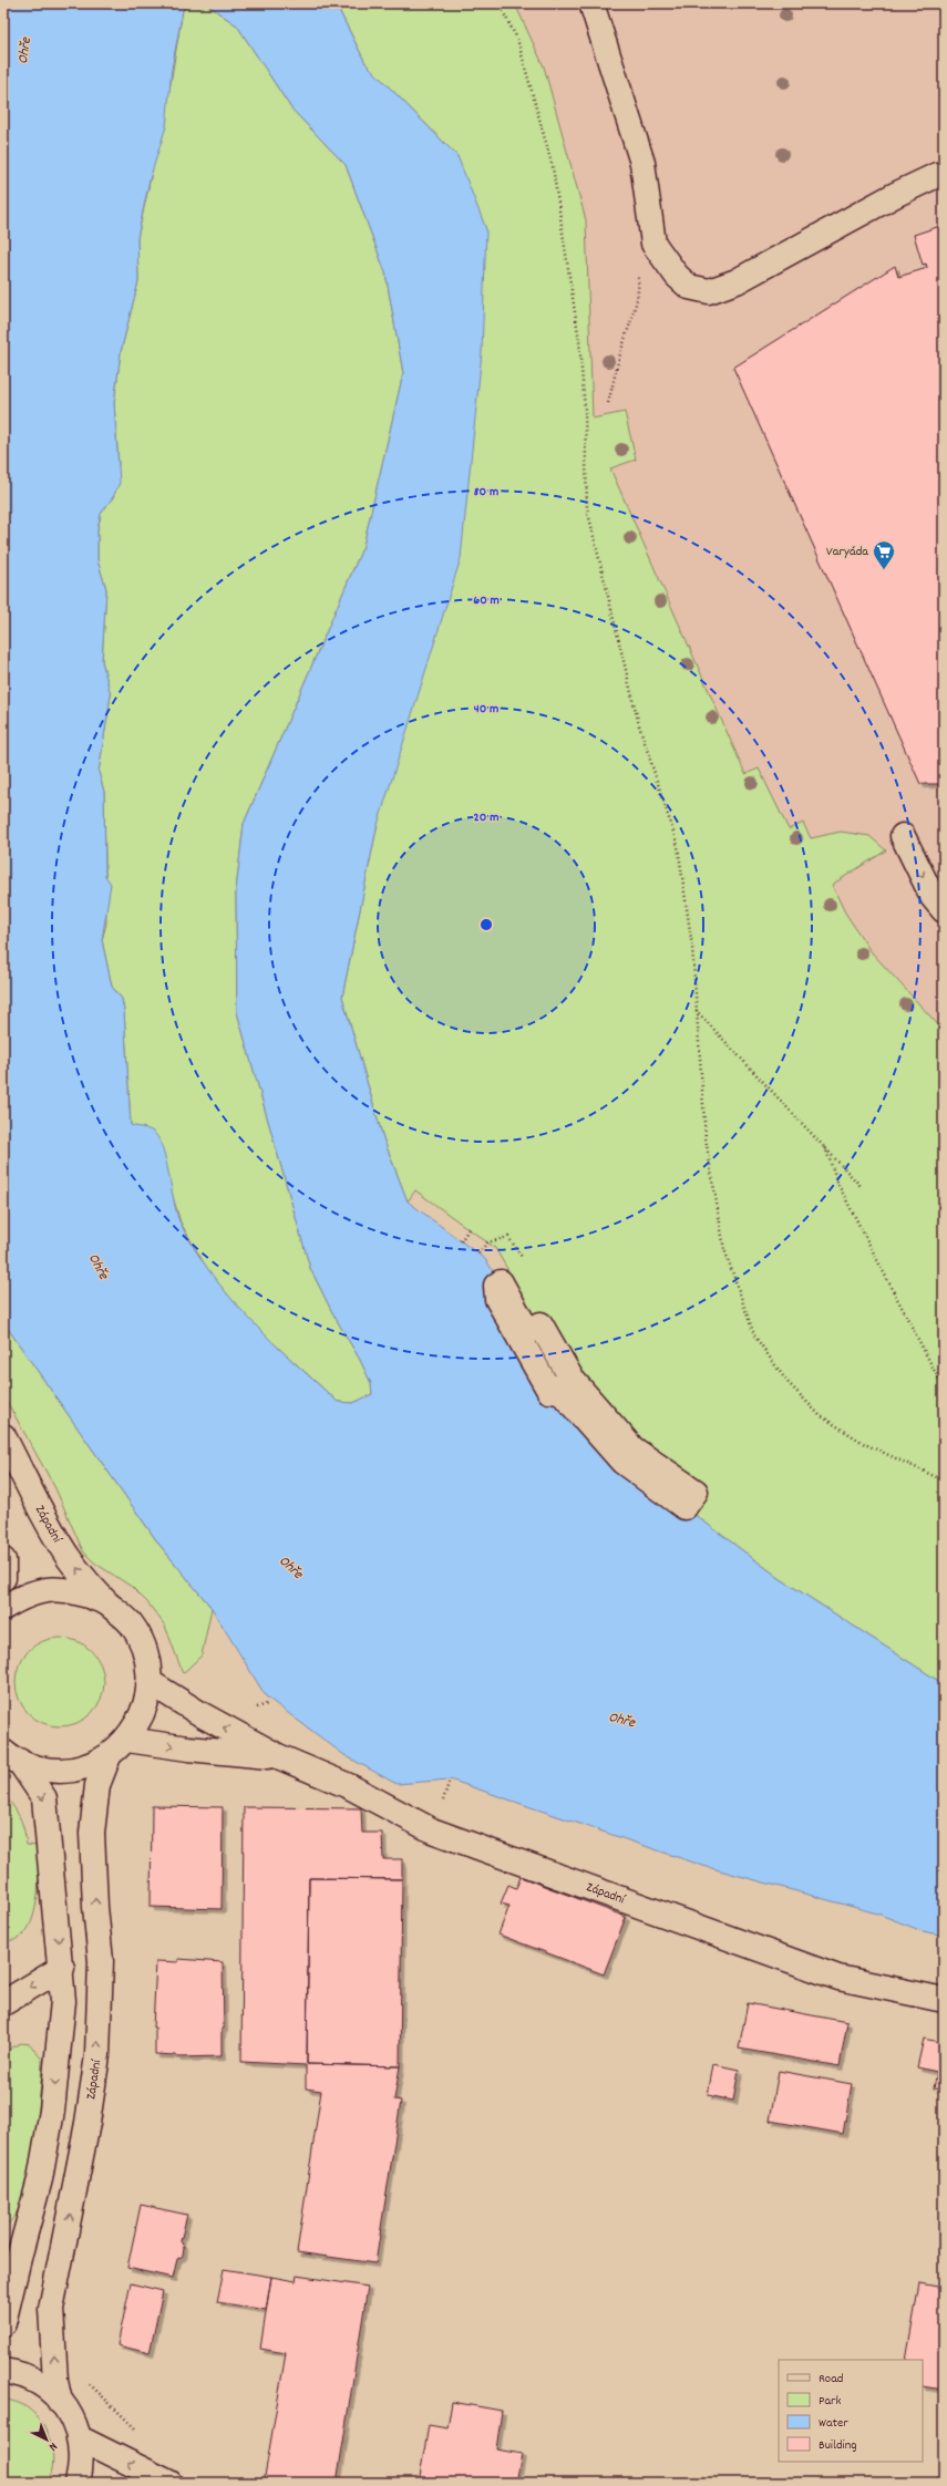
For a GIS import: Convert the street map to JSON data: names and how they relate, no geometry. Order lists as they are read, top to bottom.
{
  "streets": {
    "street": ["Západní"]
  },
  "water": ["Ohře"],
  "places": {
    "supermarket": ["Varyáda"]
  },
  "legend": [
    "Road",
    "Park",
    "Water",
    "Building"
  ],
  "north": "bottom right",
  "rings": [
    "80 m",
    "60 m",
    "40 m",
    "20 m"
  ]
}
